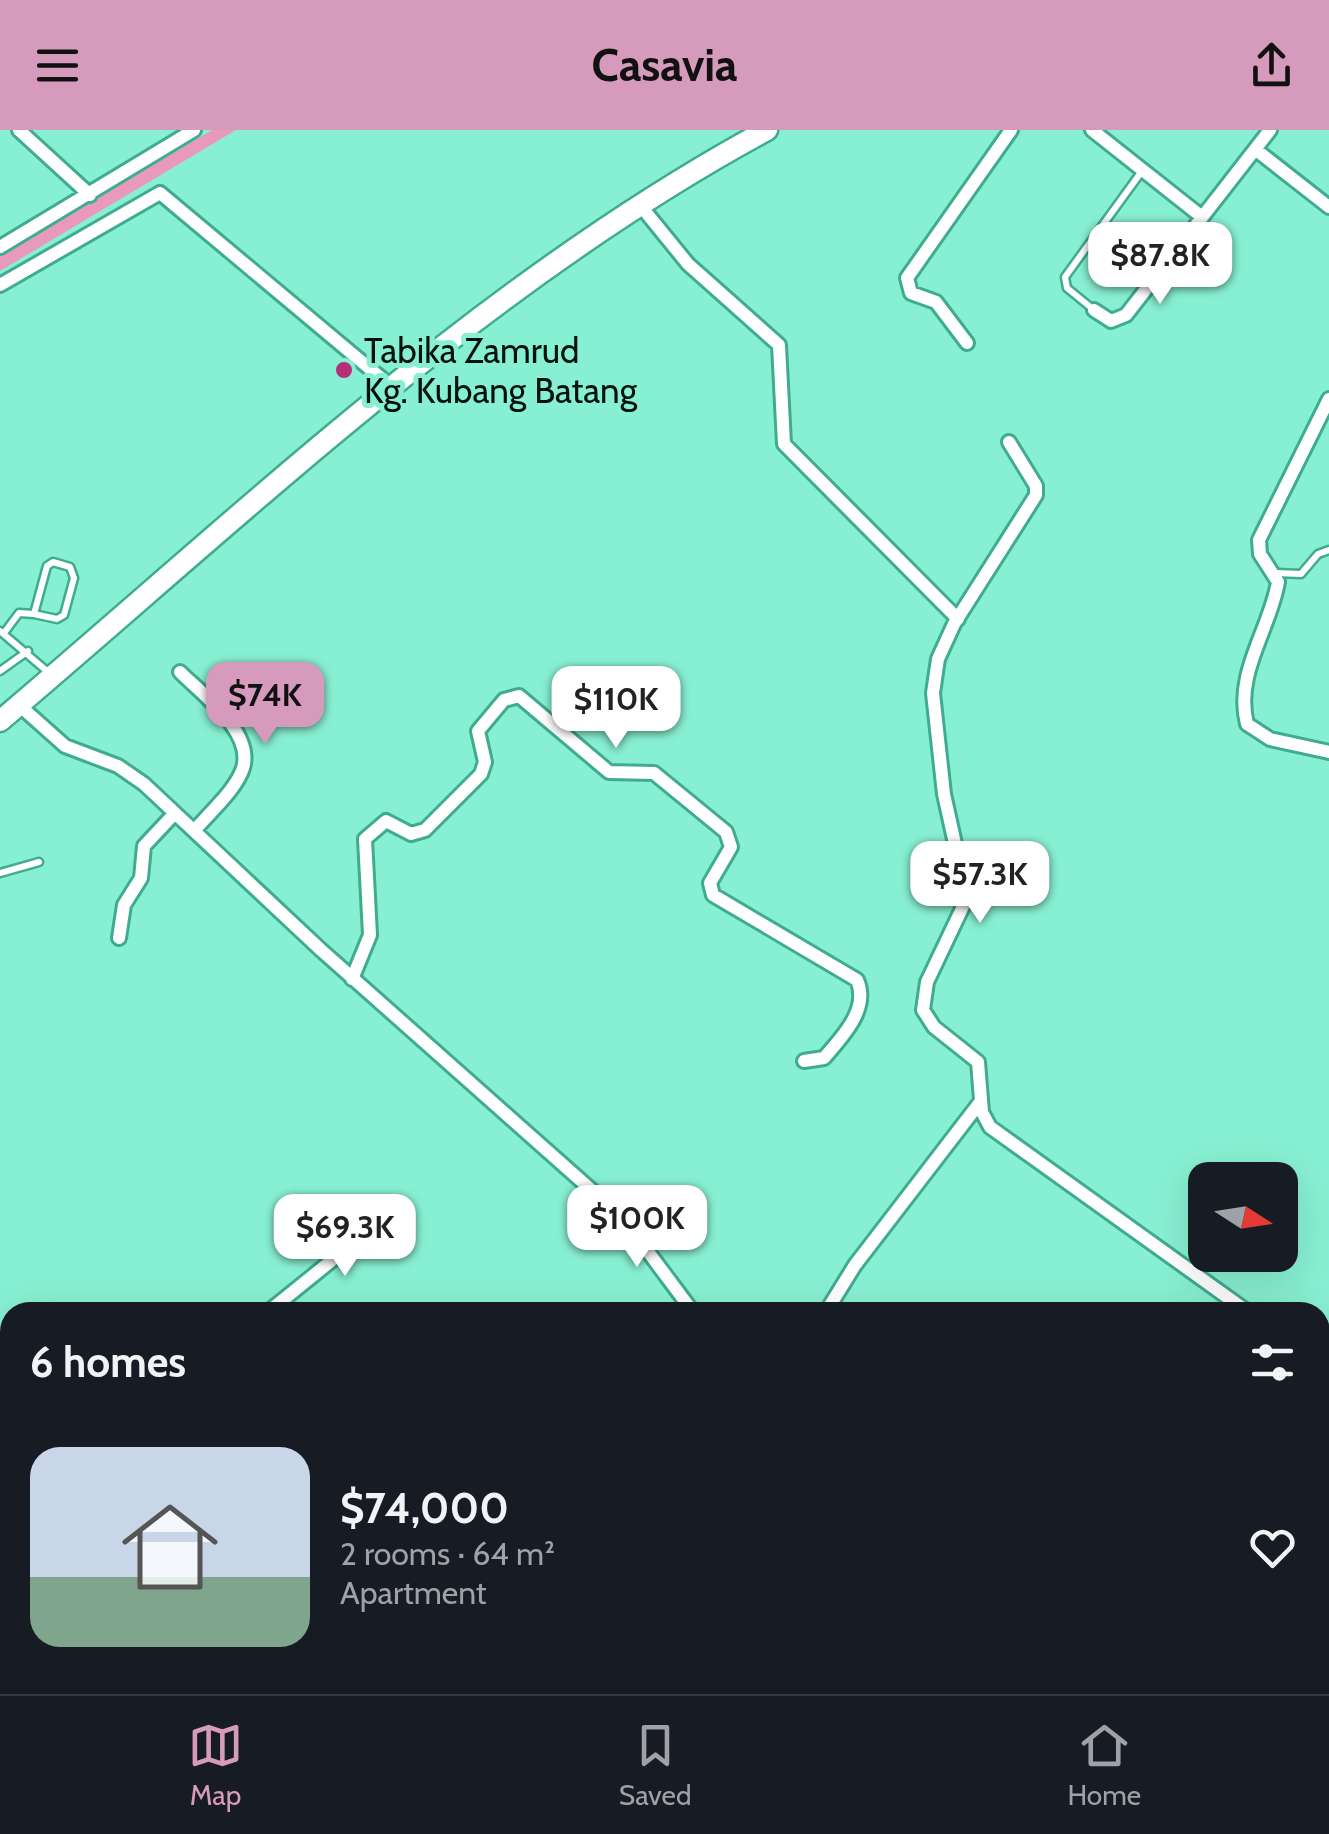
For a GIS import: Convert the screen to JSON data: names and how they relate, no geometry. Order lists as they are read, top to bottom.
{
  "places": ["Tabika Zamrud Kg. Kubang Batang"],
  "north": "right",
  "page": {
    "header": "Casavia",
    "price": [
      "$87.8K",
      "$74K",
      "$110K",
      "$57.3K",
      "$100K",
      "$69.3K"
    ],
    "heading": "6 homes",
    "list": [
      {
        "name": "$74,000",
        "note": "2 rooms · 64 m² · Apartment"
      }
    ],
    "tabs": ["Map", "Saved", "Home"]
  }
}
